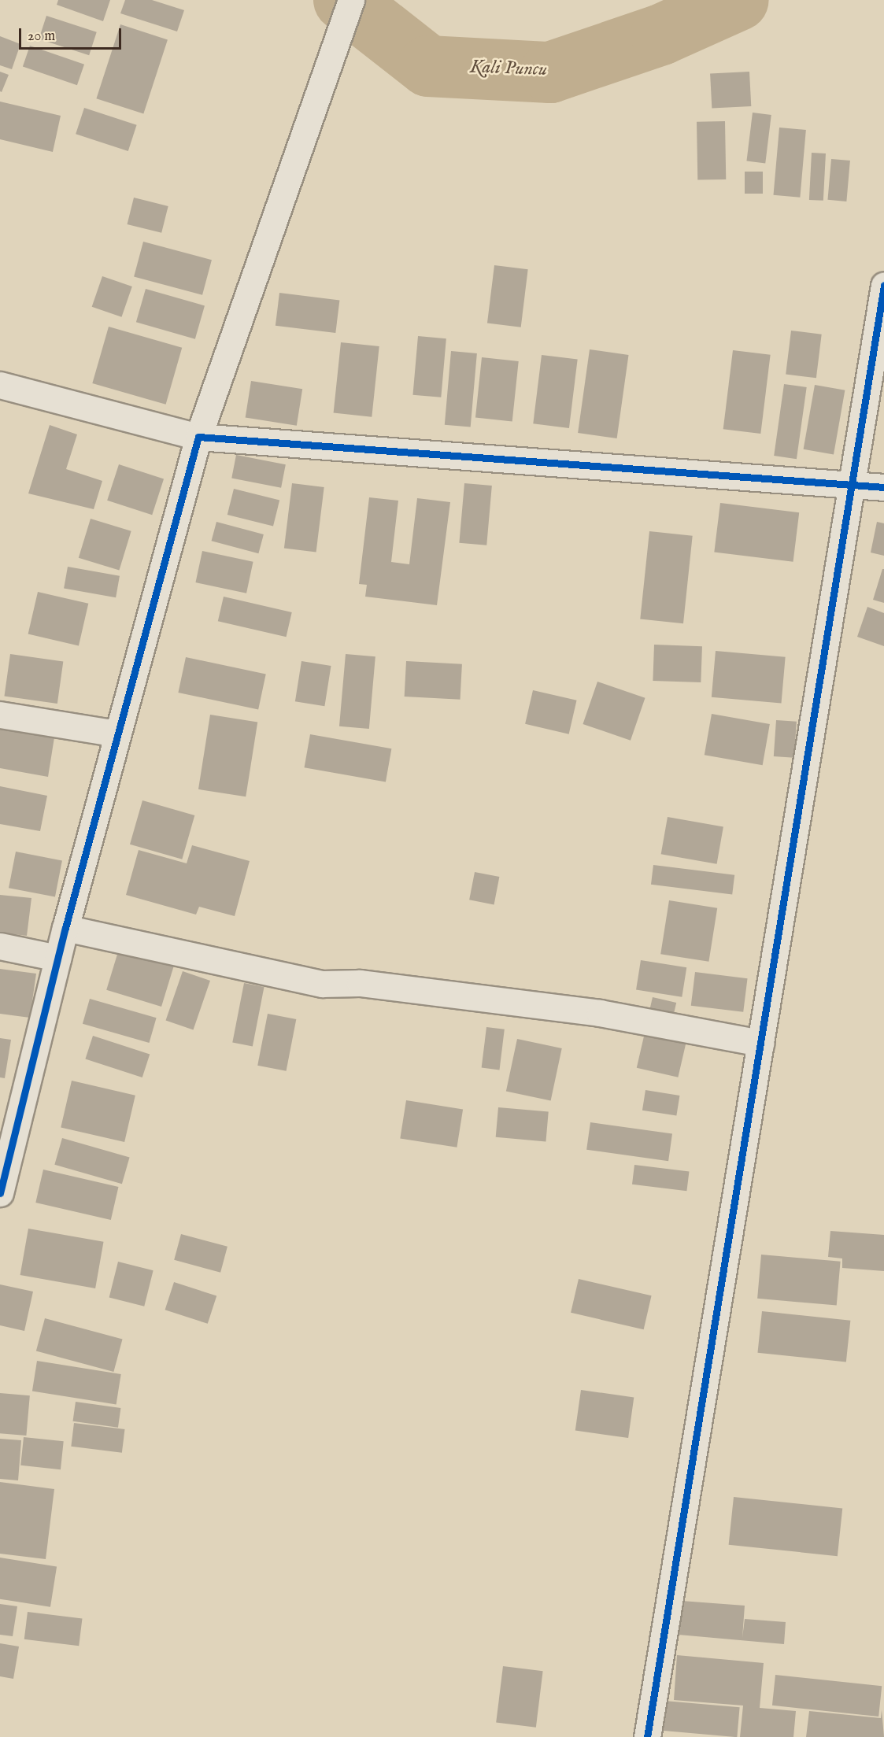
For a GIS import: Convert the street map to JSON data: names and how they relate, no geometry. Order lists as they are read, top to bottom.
{
  "water": ["Kali Puncu"],
  "scale_bar": "20 m"
}
